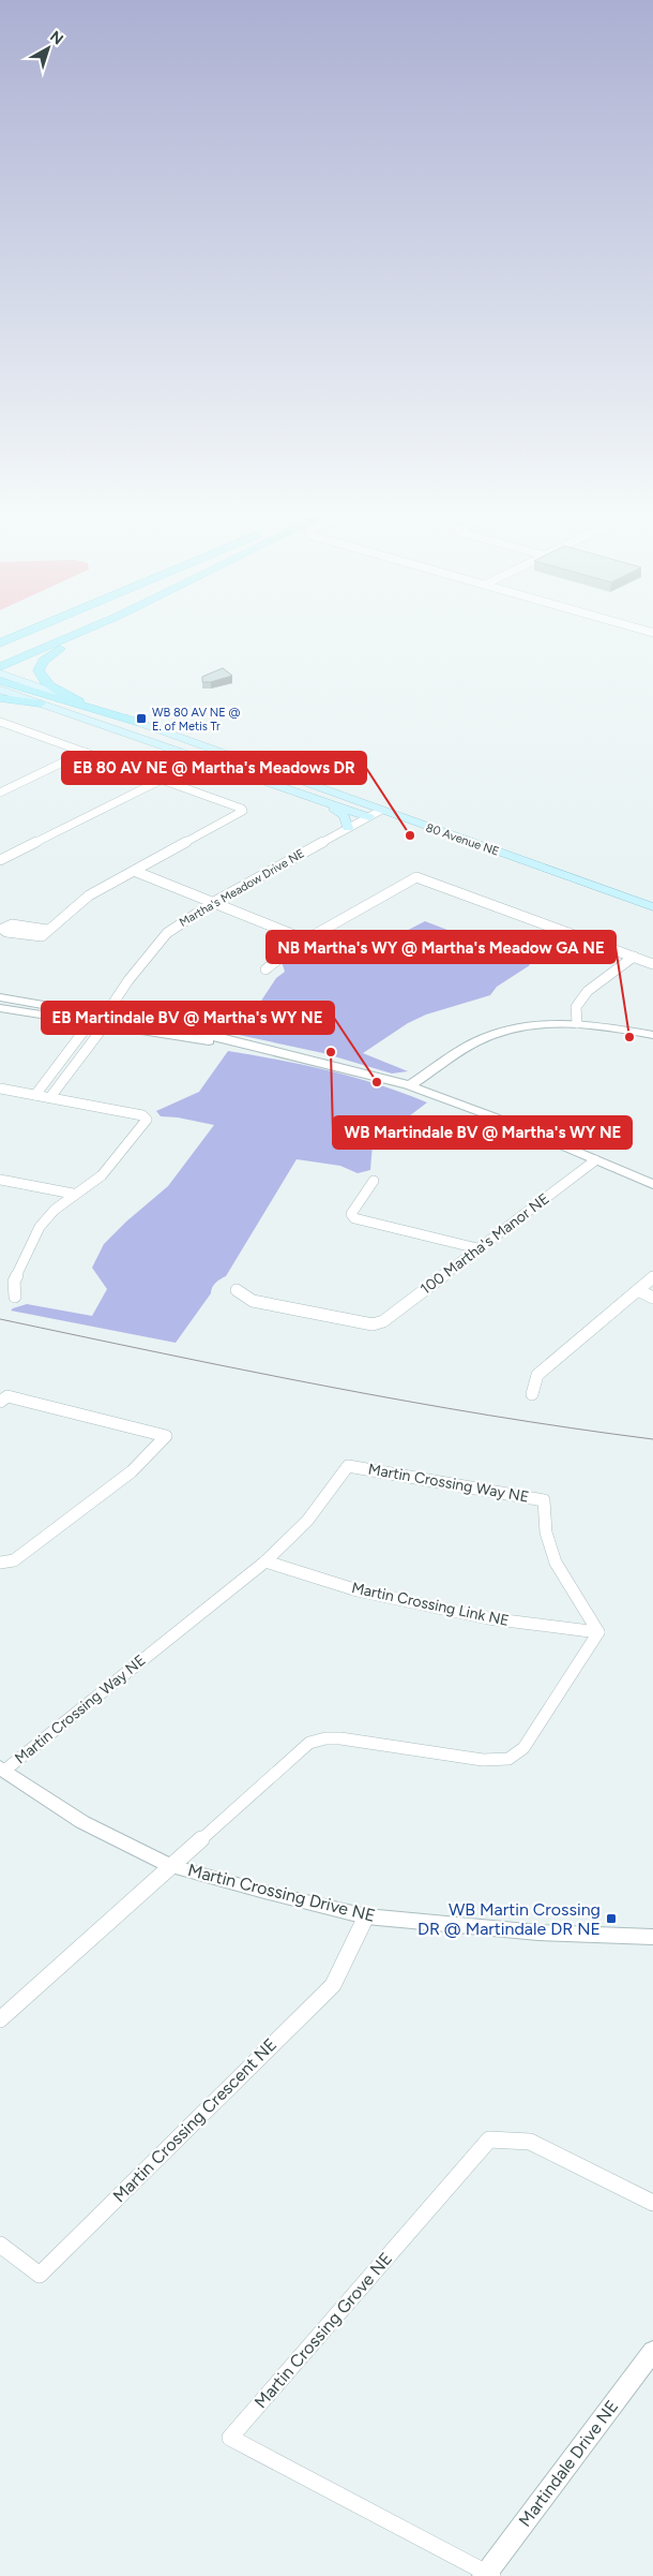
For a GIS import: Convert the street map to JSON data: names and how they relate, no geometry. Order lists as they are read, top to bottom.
{
  "streets": {
    "main road": ["80 Avenue NE"],
    "street": [
      "Martha's Meadow Drive NE",
      "100 Martha's Manor NE",
      "Martin Crossing Way NE",
      "Martin Crossing Link NE",
      "Martin Crossing Drive NE",
      "Martin Crossing Crescent NE",
      "Martin Crossing Grove NE",
      "Martindale Drive NE"
    ]
  },
  "crossings": [
    ["80 Avenue NE", "Martha's Meadow Drive NE"],
    ["Martin Crossing Way NE", "Martin Crossing Link NE"],
    ["Martin Crossing Way NE", "Martin Crossing Drive NE"],
    ["Martin Crossing Drive NE", "Martin Crossing Crescent NE"],
    ["Martin Crossing Grove NE", "Martindale Drive NE"]
  ],
  "places": {
    "transit": ["WB 80 AV NE @ E. of Metis Tr", "WB Martin Crossing DR @ Martindale DR NE"],
    "other": [
      "EB 80 AV NE @ Martha's Meadows DR",
      "NB Martha's WY @ Martha's Meadow GA NE",
      "WB Martindale BV @ Martha's WY NE",
      "EB Martindale BV @ Martha's WY NE"
    ]
  },
  "north": "top right"
}
